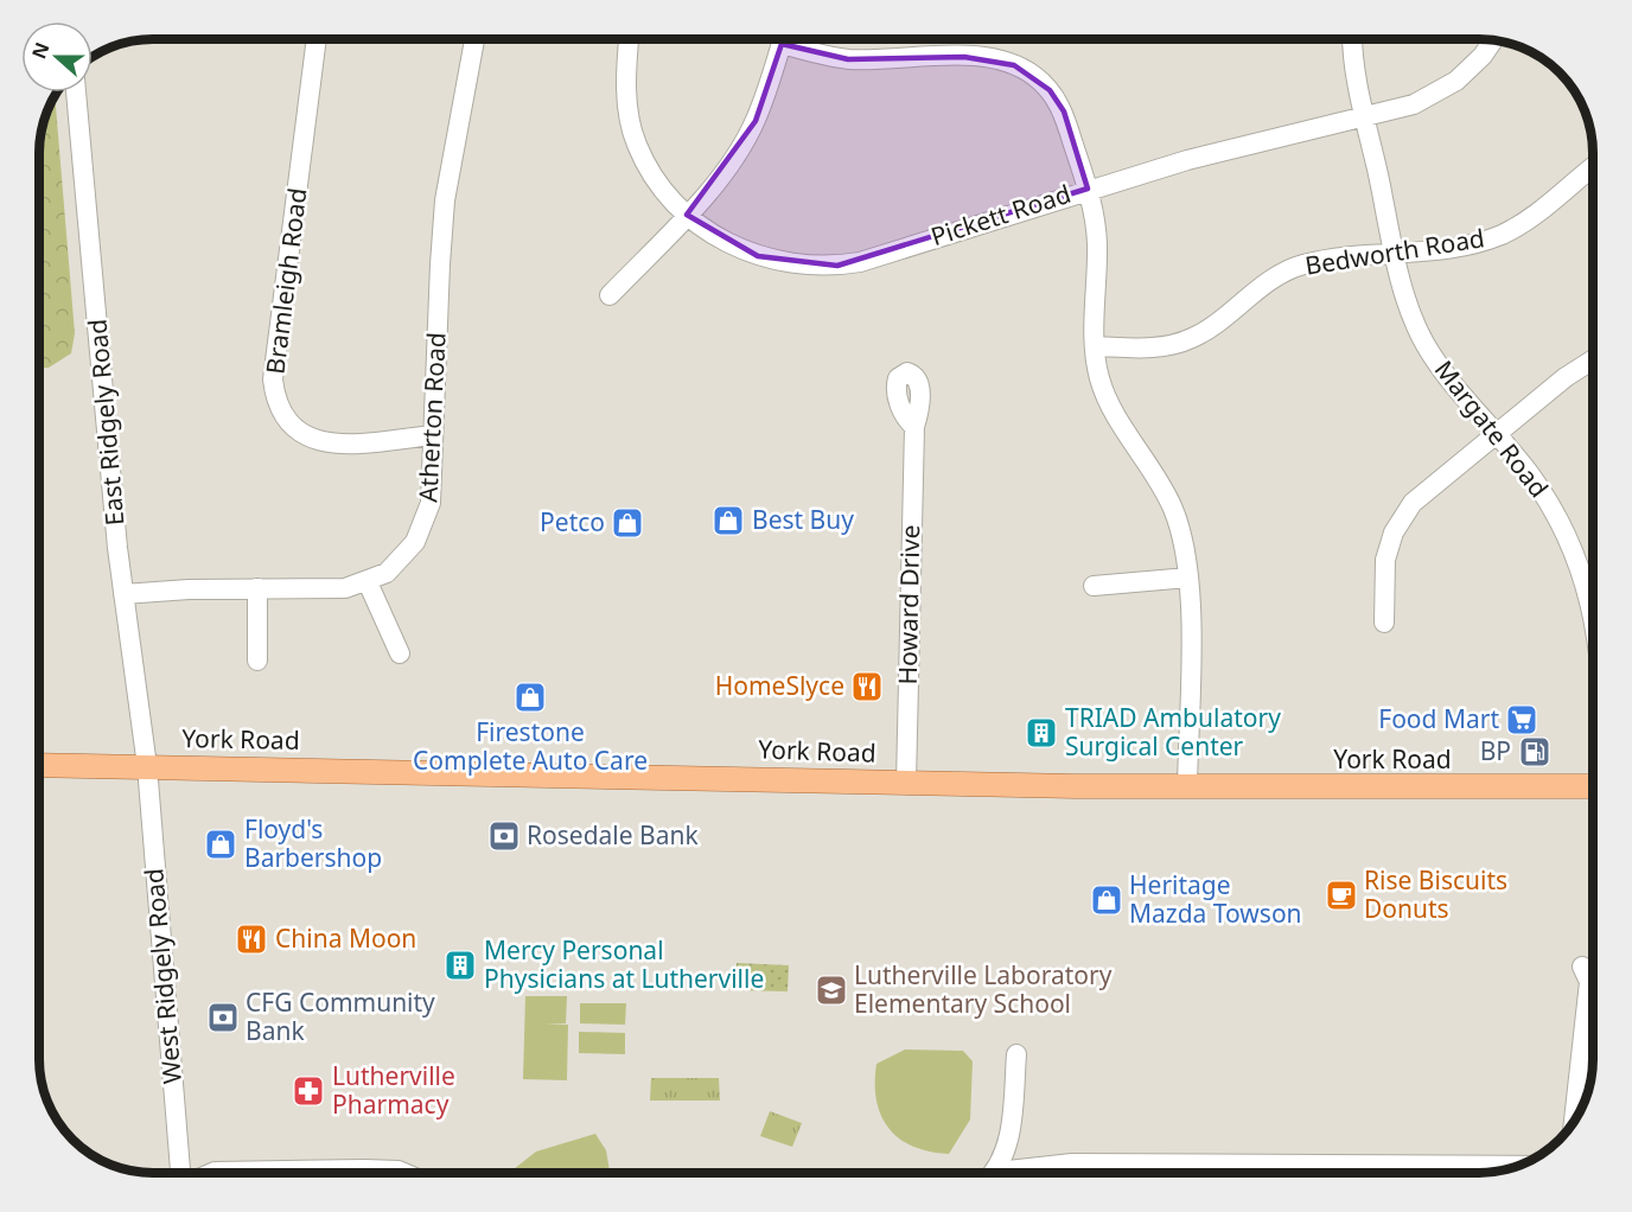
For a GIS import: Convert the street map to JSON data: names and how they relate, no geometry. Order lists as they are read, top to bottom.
{
  "streets": {
    "main road": ["York Road"],
    "street": [
      "Pickett Road",
      "Bedworth Road",
      "Bramleigh Road",
      "Atherton Road",
      "East Ridgely Road",
      "Margate Road",
      "Howard Drive",
      "West Ridgely Road"
    ]
  },
  "crossings": [
    ["Pickett Road", "Margate Road"],
    ["Bedworth Road", "Margate Road"],
    ["Bramleigh Road", "Atherton Road"],
    ["Atherton Road", "East Ridgely Road"],
    ["East Ridgely Road", "York Road"],
    ["East Ridgely Road", "West Ridgely Road"],
    ["Howard Drive", "York Road"],
    ["York Road", "West Ridgely Road"]
  ],
  "places": {
    "shop": [
      "Best Buy",
      "Petco",
      "Firestone Complete Auto Care",
      "Floyd's Barbershop",
      "Heritage Mazda Towson"
    ],
    "restaurant": ["HomeSlyce", "China Moon"],
    "supermarket": ["Food Mart"],
    "building": ["TRIAD Ambulatory Surgical Center", "Mercy Personal Physicians at Lutherville"],
    "fuel station": ["BP"],
    "bank": ["Rosedale Bank", "CFG Community Bank"],
    "cafe": ["Rise Biscuits Donuts"],
    "school or university": ["Lutherville Laboratory Elementary School"],
    "pharmacy": ["Lutherville Pharmacy"]
  },
  "north": "left"
}
